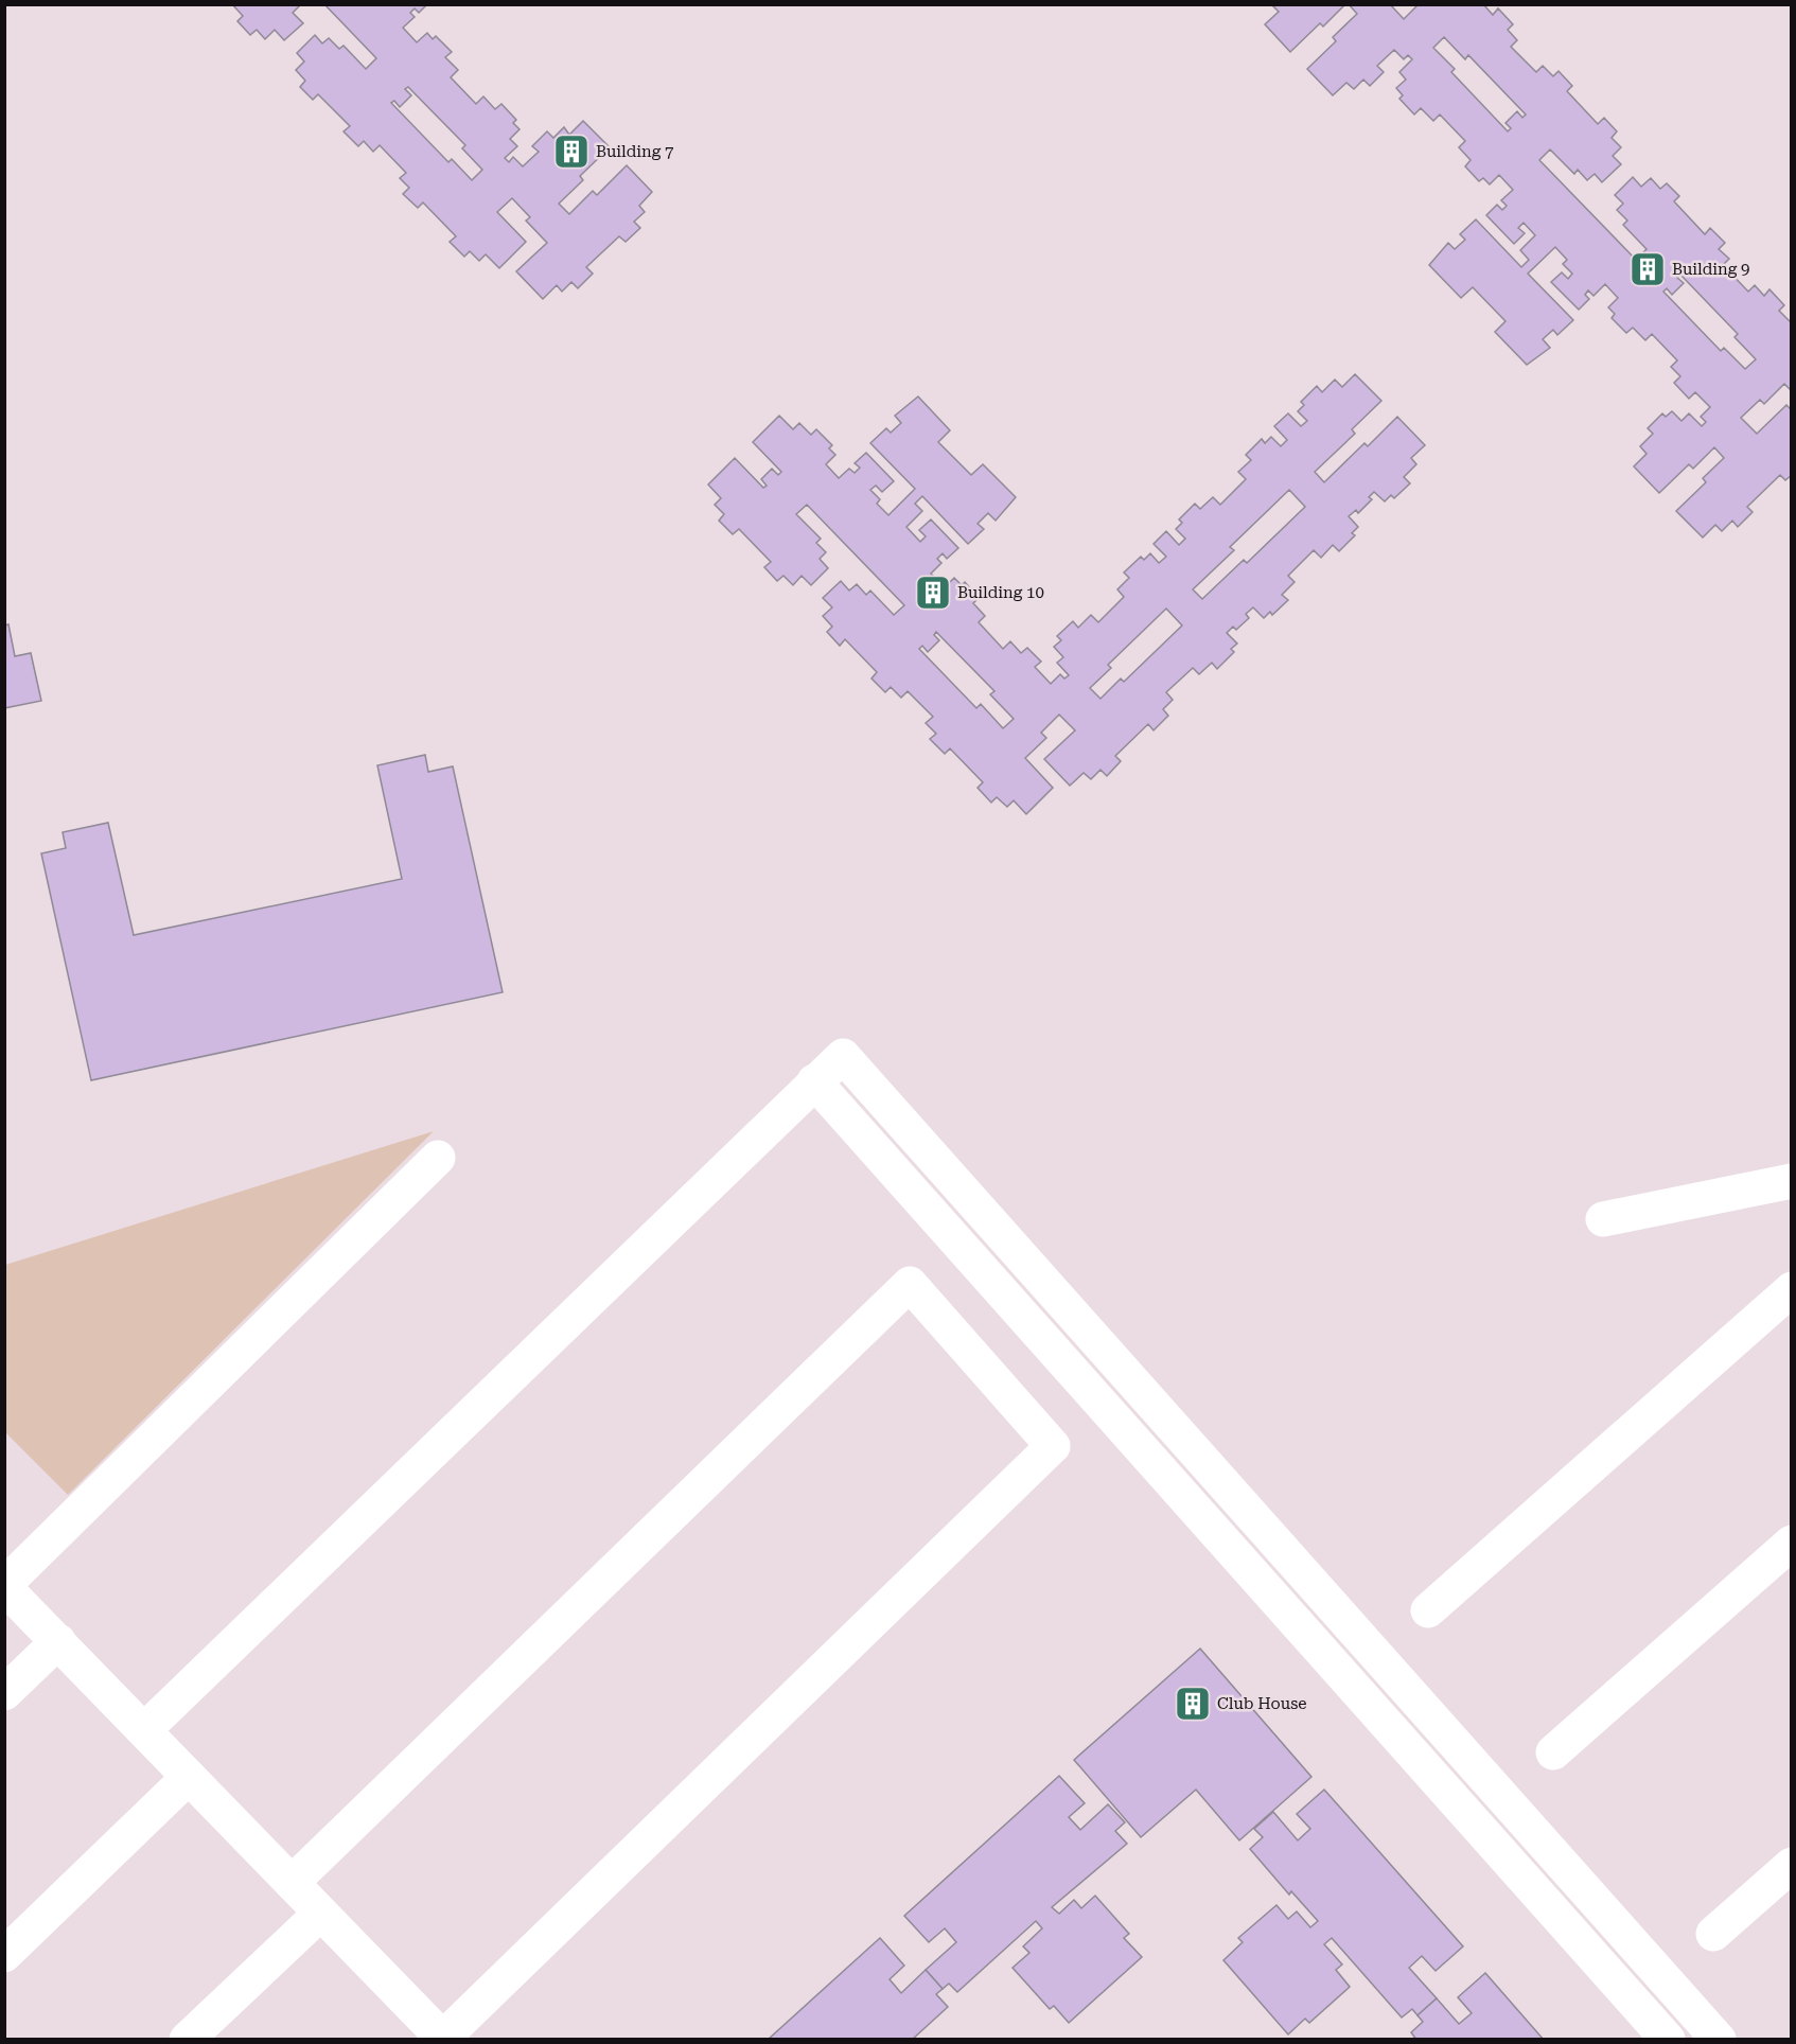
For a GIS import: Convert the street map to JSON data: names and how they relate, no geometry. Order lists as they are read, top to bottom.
{
  "places": {
    "building": [
      "Building 7",
      "Building 9",
      "Building 10",
      "Club House"
    ]
  }
}
